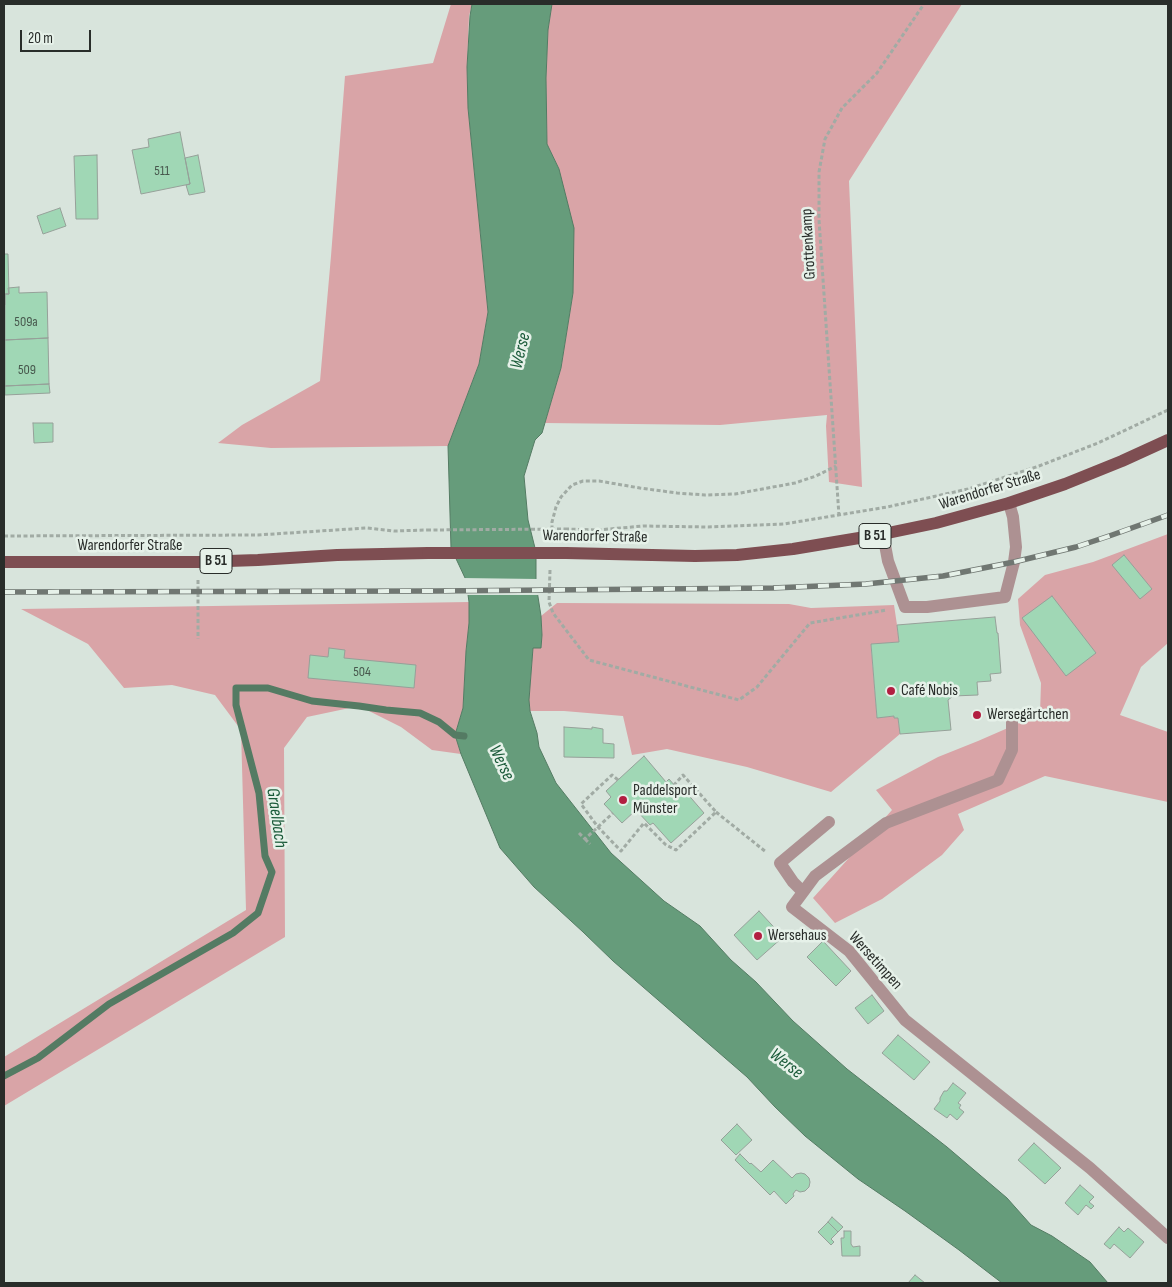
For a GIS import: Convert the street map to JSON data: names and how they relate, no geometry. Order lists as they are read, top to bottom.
{
  "streets": {
    "main road": ["Warendorfer Straße", "B 51"],
    "street": ["Wersetimpen"],
    "path": ["Grottenkamp"]
  },
  "water": ["Werse", "Graelbach"],
  "places": [
    "Café Nobis",
    "Wersegärtchen",
    "Paddelsport Münster",
    "Wersehaus"
  ],
  "house_numbers": [
    "511",
    "509a",
    "509",
    "504"
  ],
  "scale_bar": "20 m"
}
